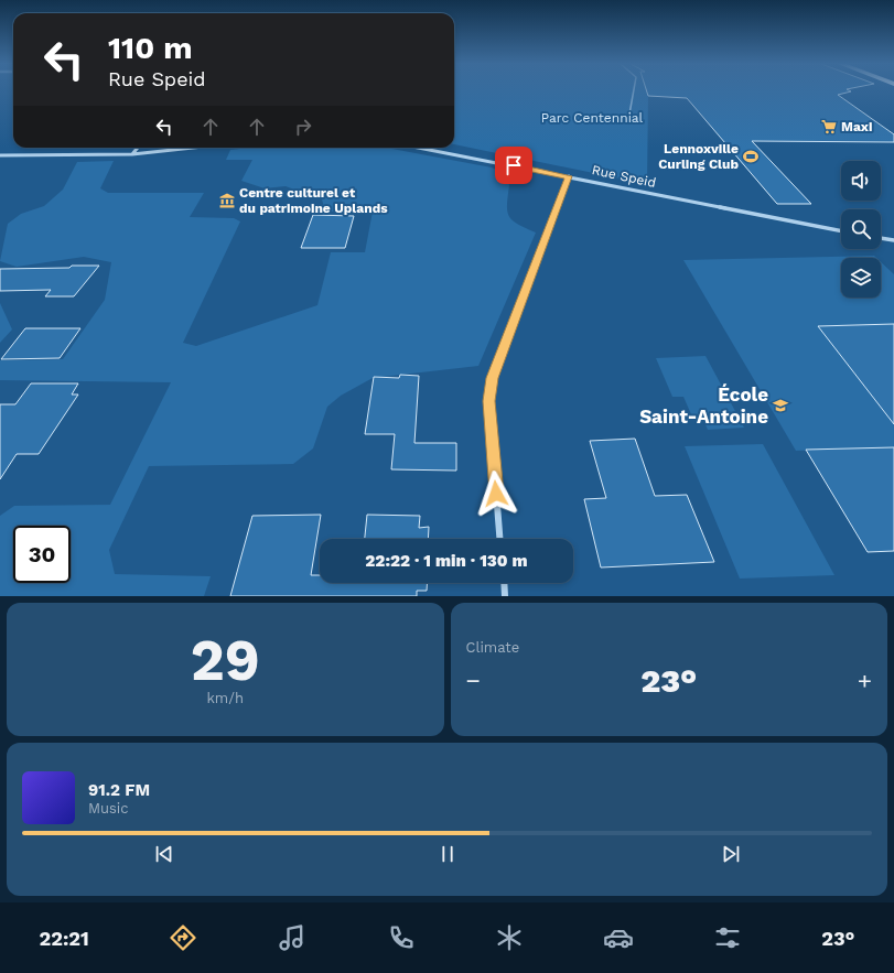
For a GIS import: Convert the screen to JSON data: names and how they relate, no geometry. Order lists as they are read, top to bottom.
{
  "streets": {
    "street": ["Rue Speid"]
  },
  "parks": ["Parc Centennial"],
  "places": {
    "supermarket": ["Maxi"],
    "sports": ["Lennoxville Curling Club"],
    "museum": ["Centre culturel et du patrimoine Uplands"],
    "school or university": ["École Saint-Antoine"]
  },
  "page": {
    "turn": ["110 m", "Rue Speid"],
    "limit": "30",
    "trip": "22:22 · 1 min · 130 m",
    "tile": [
      ["29", "km/h"],
      "Climate"
    ],
    "heat": ["−", "23°", "+"],
    "song": ["91.2 FM", "Music"],
    "tabs": ["22:21", "23°"]
  }
}
